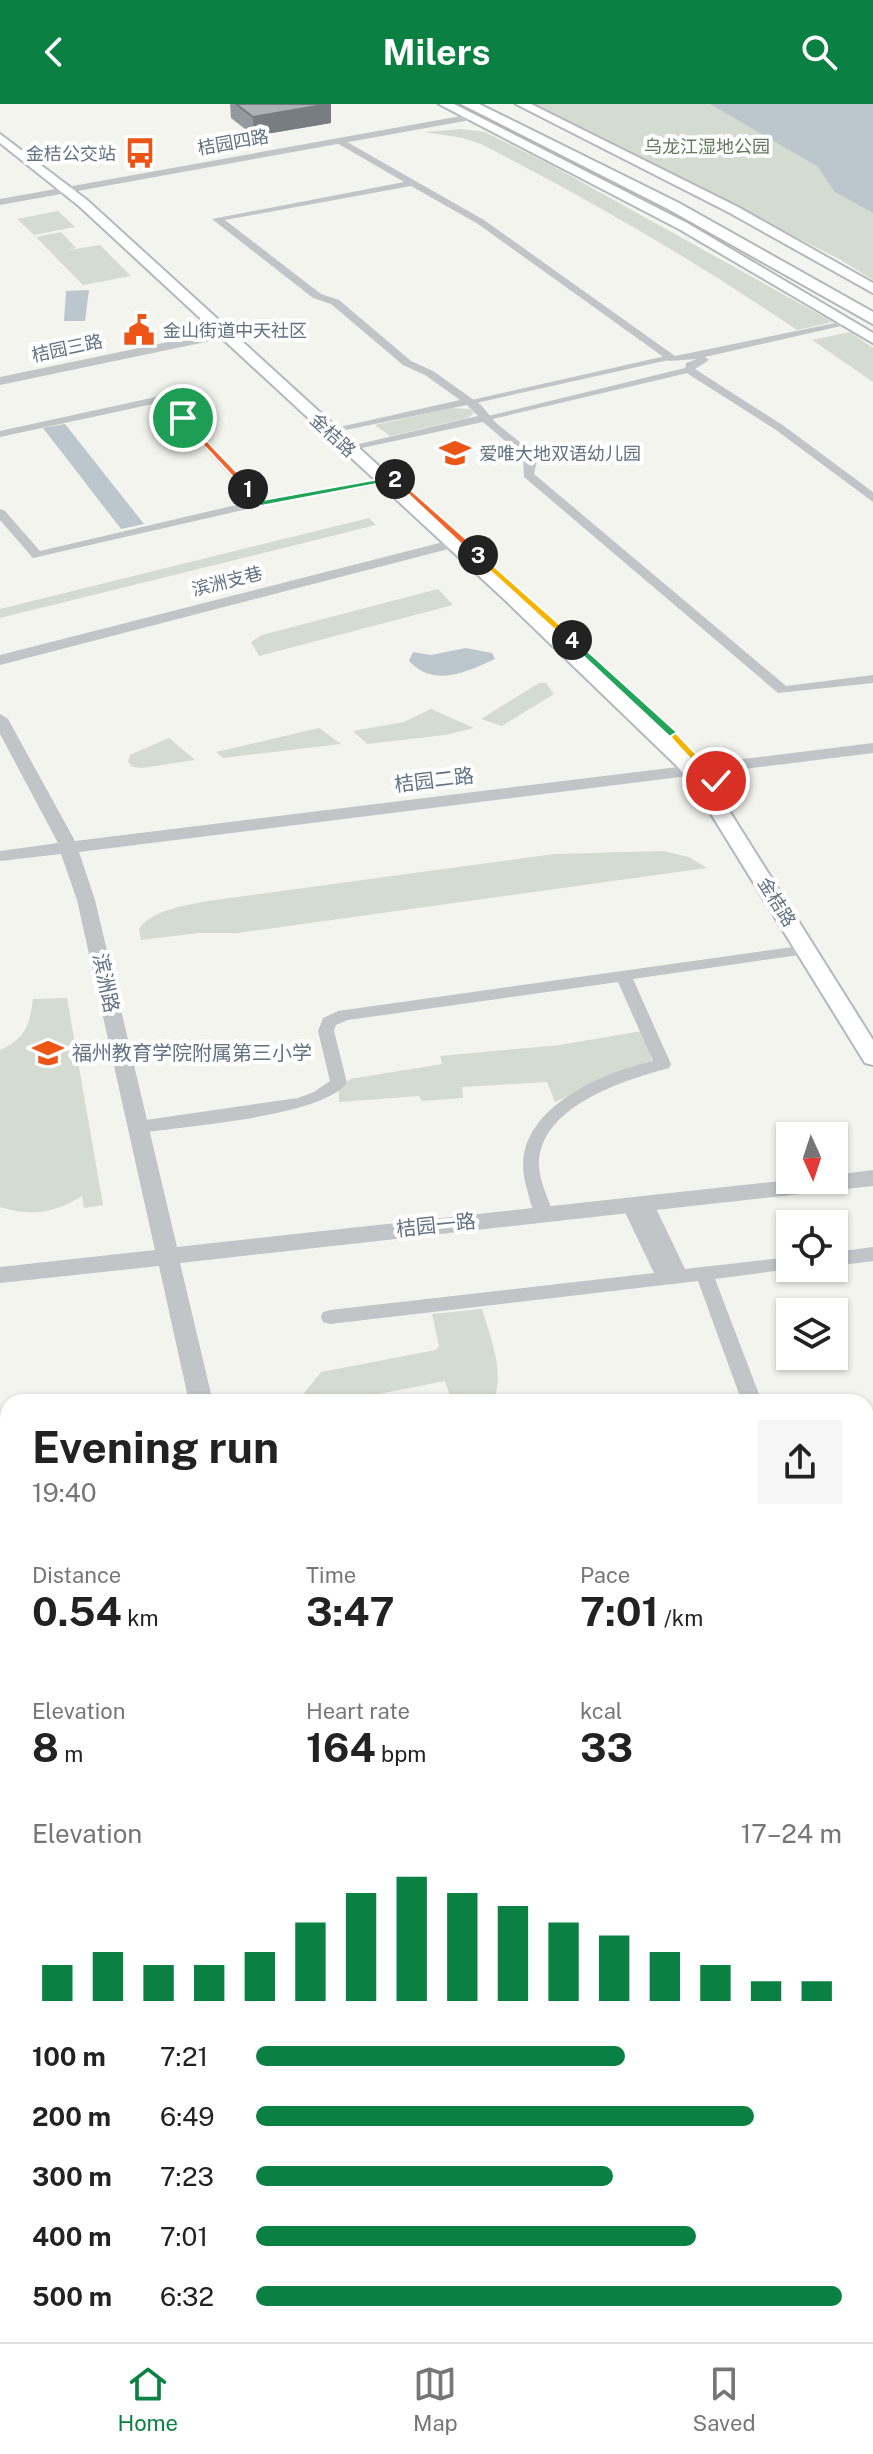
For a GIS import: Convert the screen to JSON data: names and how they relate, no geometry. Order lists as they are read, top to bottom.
{
  "streets": {
    "main road": ["金桔路"],
    "street": [
      "桔园四路",
      "桔园三路",
      "滨洲支巷",
      "桔园二路",
      "滨洲路",
      "桔园一路"
    ]
  },
  "crossings": [
    ["桔园四路", "金桔路"],
    ["桔园三路", "金桔路"],
    ["金桔路", "滨洲支巷"],
    ["金桔路", "桔园二路"],
    ["桔园二路", "滨洲路"],
    ["滨洲路", "桔园一路"]
  ],
  "parks": ["乌龙江湿地公园"],
  "places": {
    "bus stop": ["金桔公交站"],
    "public building": ["金山街道中天社区"],
    "school or university": ["爱唯大地双语幼儿园", "福州教育学院附属第三小学"]
  },
  "north": "bottom",
  "page": {
    "header": "Milers",
    "pins": [
      "2",
      "1",
      "3",
      "4"
    ],
    "heading": ["Evening run", "19:40"],
    "stats": [
      ["Distance", "0.54 km"],
      ["Time", "3:47"],
      ["Pace", "7:01 /km"],
      ["Elevation", "8 m"],
      ["Heart rate", "164 bpm"],
      ["kcal", "33"]
    ],
    "chart": ["Elevation", "17–24 m"],
    "list": [
      {
        "name": "100 m",
        "note": "7:21"
      },
      {
        "name": "200 m",
        "note": "6:49"
      },
      {
        "name": "300 m",
        "note": "7:23"
      },
      {
        "name": "400 m",
        "note": "7:01"
      },
      {
        "name": "500 m",
        "note": "6:32"
      }
    ],
    "tabs": ["Home", "Map", "Saved"]
  }
}
